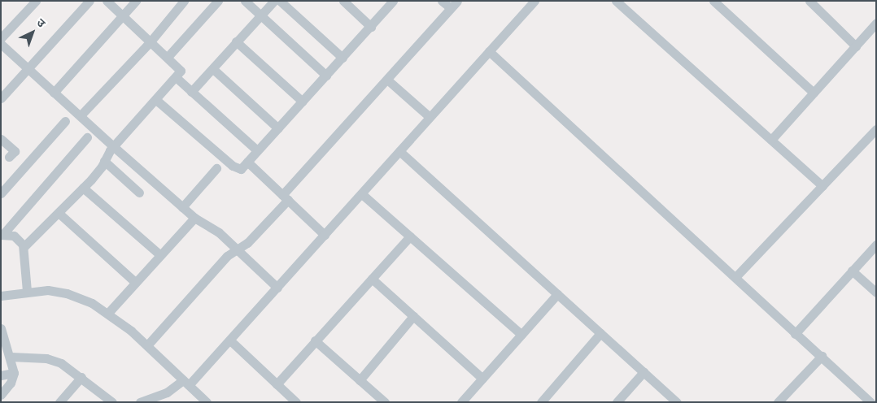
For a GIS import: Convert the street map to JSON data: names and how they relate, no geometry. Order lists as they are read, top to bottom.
{
  "north": "top right"
}
